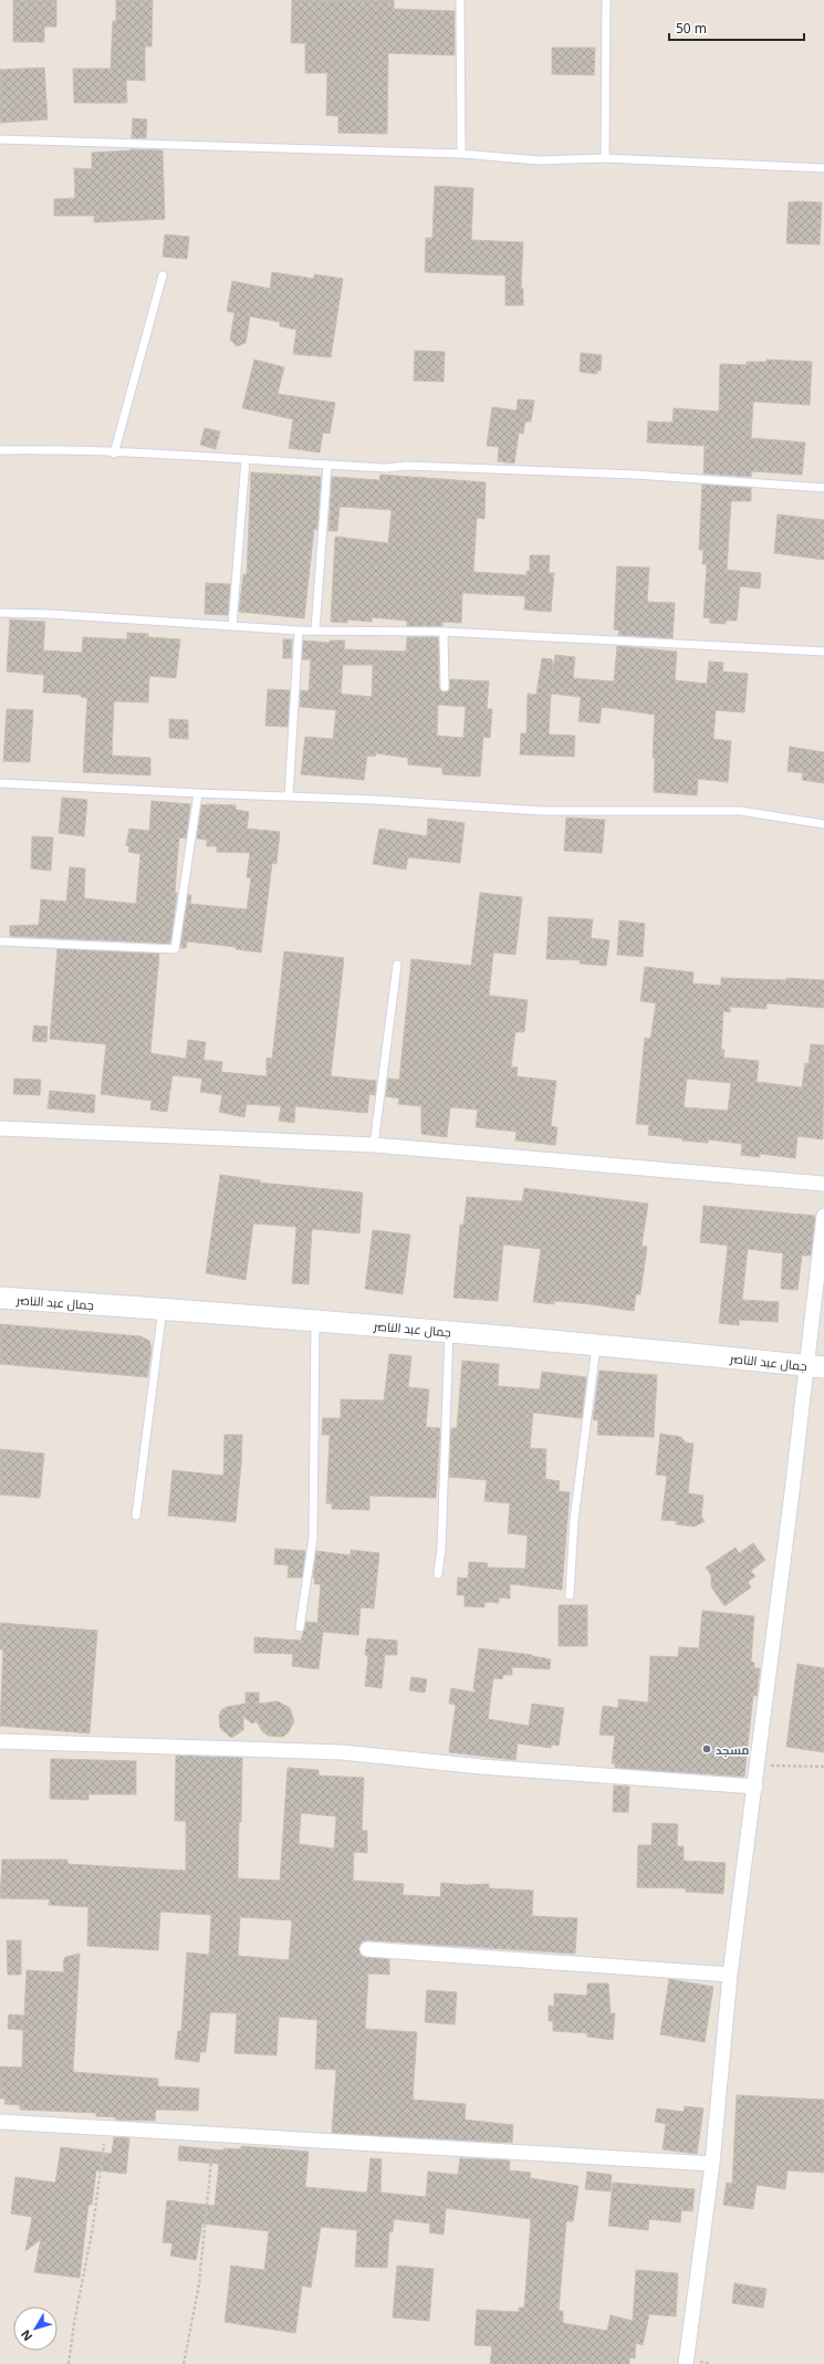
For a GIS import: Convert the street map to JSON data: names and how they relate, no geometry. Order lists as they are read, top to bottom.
{
  "streets": {
    "main road": ["جمال عبد الناصر"]
  },
  "places": ["مسجد"],
  "scale_bar": "50 m",
  "north": "bottom left"
}
